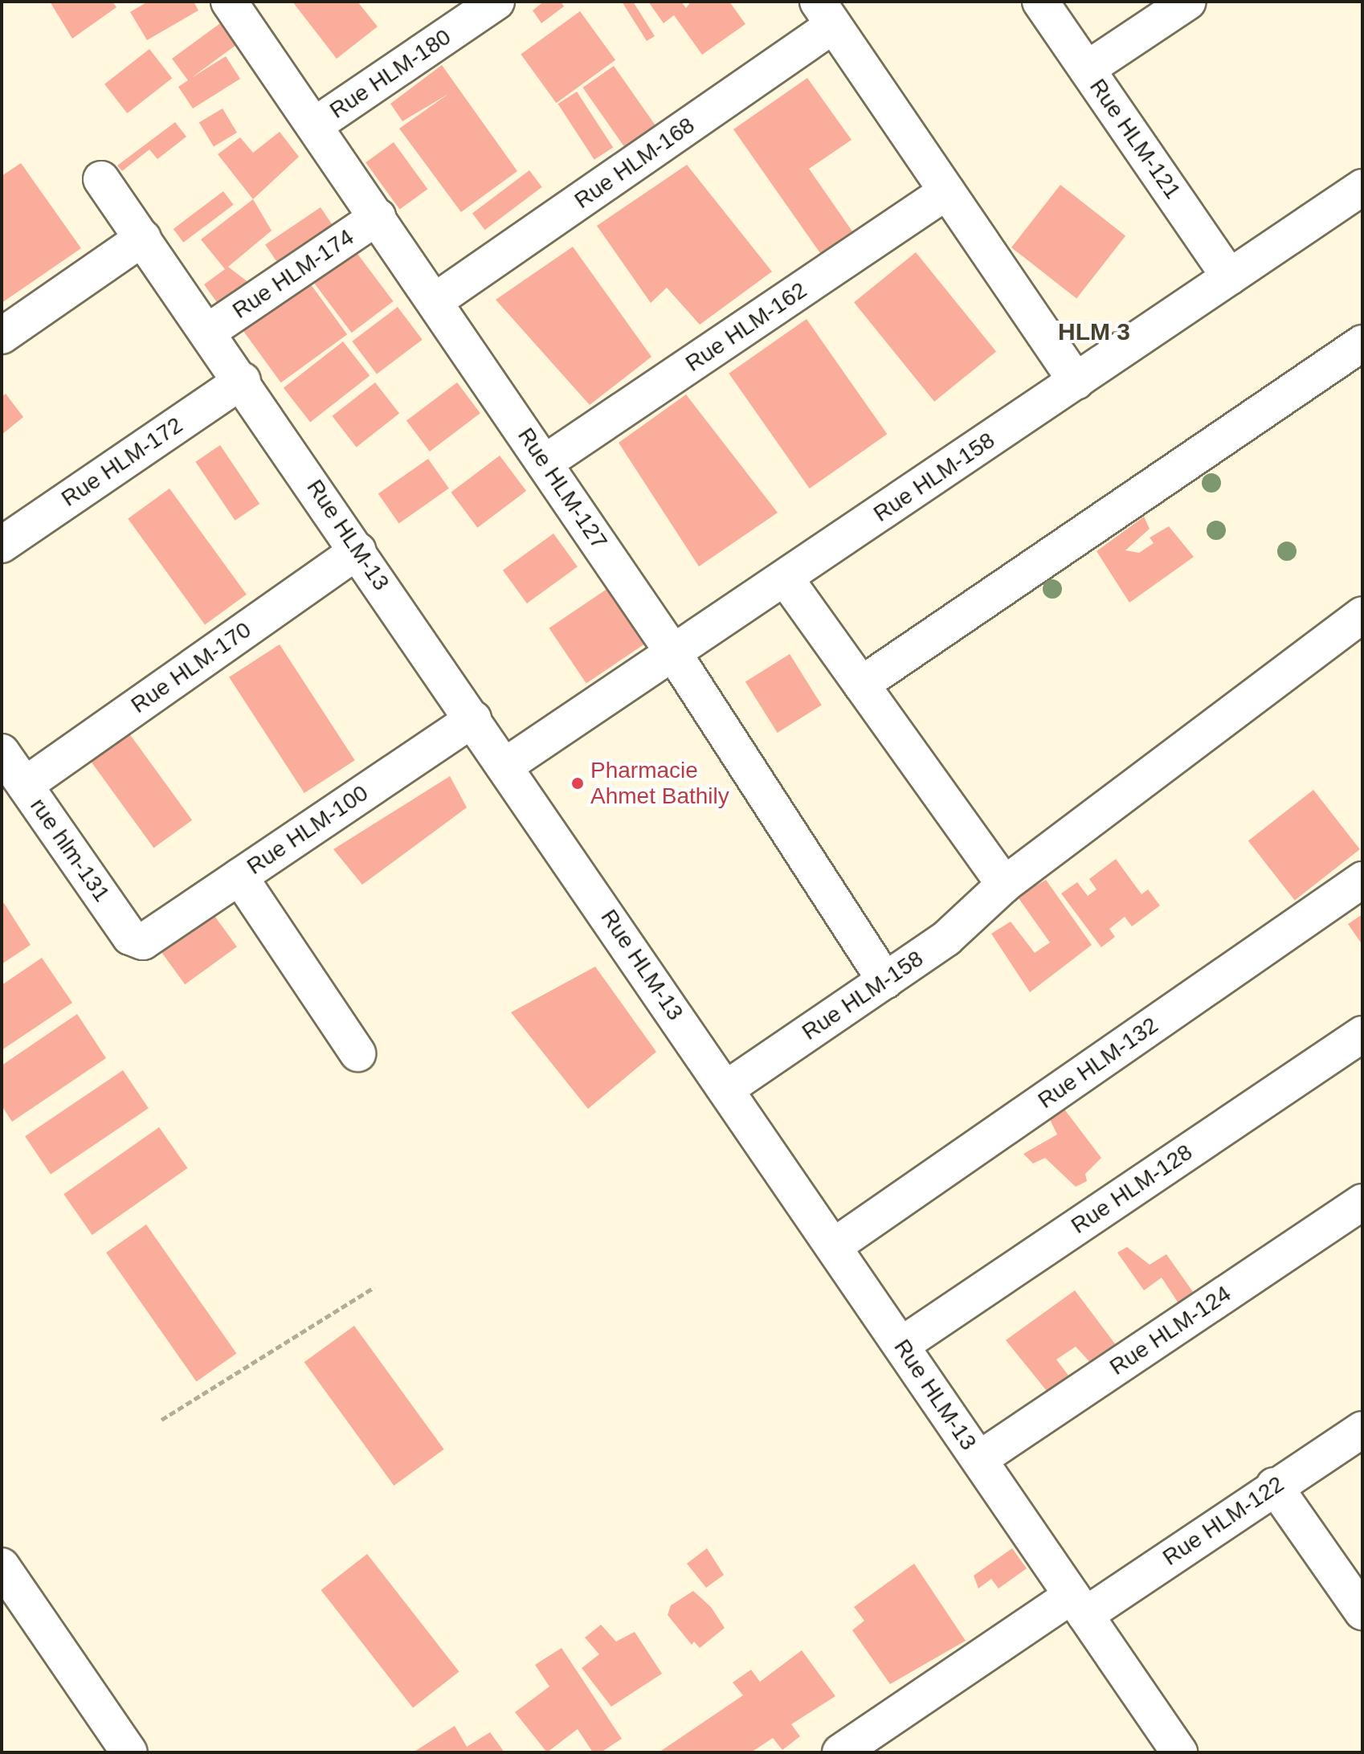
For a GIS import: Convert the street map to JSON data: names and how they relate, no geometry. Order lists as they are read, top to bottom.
{
  "streets": {
    "street": [
      "Rue HLM-180",
      "Rue HLM-121",
      "Rue HLM-168",
      "Rue HLM-174",
      "Rue HLM-162",
      "Rue HLM-172",
      "Rue HLM-158",
      "Rue HLM-127",
      "Rue HLM-13",
      "Rue HLM-170",
      "Rue HLM-100",
      "rue hlm-131",
      "Rue HLM-132",
      "Rue HLM-128",
      "Rue HLM-124",
      "Rue HLM-122"
    ]
  },
  "crossings": [
    ["Rue HLM-180", "Rue HLM-127"],
    ["Rue HLM-121", "Rue HLM-158"],
    ["Rue HLM-168", "Rue HLM-127"],
    ["Rue HLM-174", "Rue HLM-127"],
    ["Rue HLM-174", "Rue HLM-13"],
    ["Rue HLM-162", "Rue HLM-127"],
    ["Rue HLM-172", "Rue HLM-13"],
    ["Rue HLM-158", "Rue HLM-127"],
    ["Rue HLM-158", "Rue HLM-13"],
    ["Rue HLM-13", "Rue HLM-170"],
    ["Rue HLM-13", "Rue HLM-100"],
    ["Rue HLM-13", "Rue HLM-132"],
    ["Rue HLM-13", "Rue HLM-128"],
    ["Rue HLM-13", "Rue HLM-124"],
    ["Rue HLM-13", "Rue HLM-122"],
    ["Rue HLM-170", "rue hlm-131"],
    ["Rue HLM-100", "rue hlm-131"]
  ],
  "districts": ["HLM 3"],
  "places": ["Pharmacie Ahmet Bathily"]
}
